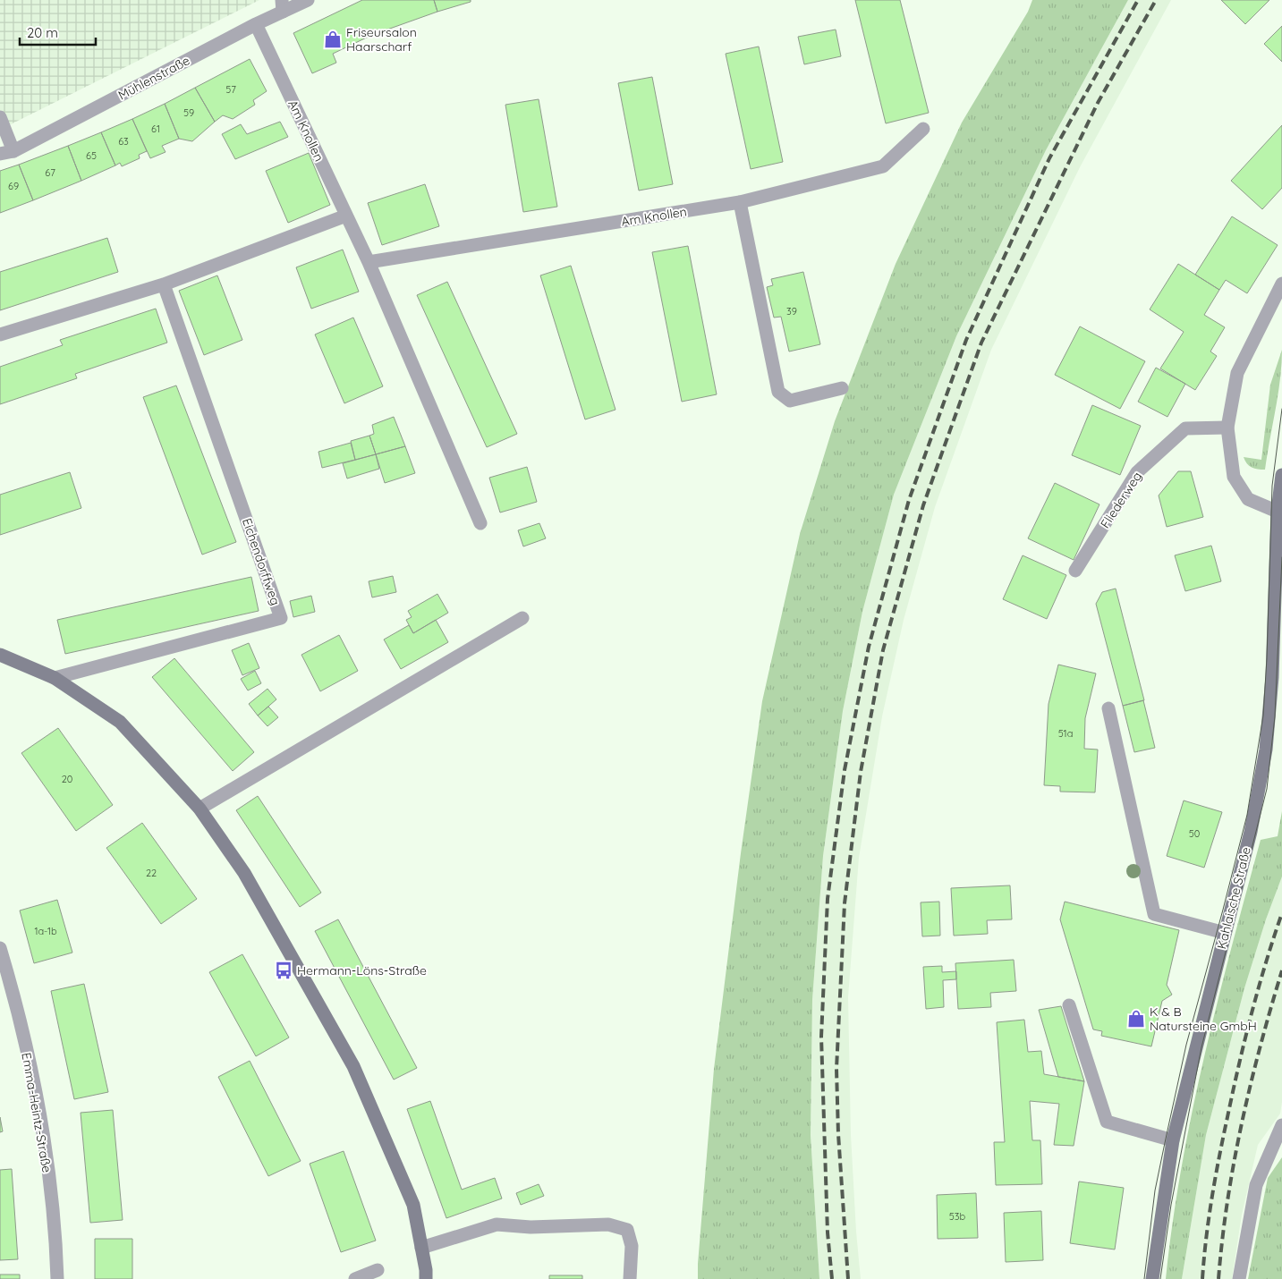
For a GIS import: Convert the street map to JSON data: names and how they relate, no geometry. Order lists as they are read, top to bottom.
{
  "streets": {
    "main road": ["Kahlaische Straße"],
    "street": [
      "Mühlenstraße",
      "Am Knollen",
      "Fliederweg",
      "Eichendorffweg",
      "Emma-Heintz-Straße"
    ]
  },
  "crossings": [
    ["Mühlenstraße", "Am Knollen"]
  ],
  "places": {
    "shop": ["Friseursalon Haarscharf", "K & B Natursteine GmbH"],
    "bus stop": ["Hermann-Löns-Straße"]
  },
  "house_numbers": [
    "57",
    "59",
    "61",
    "63",
    "65",
    "67",
    "69",
    "39",
    "51a",
    "20",
    "50",
    "22",
    "1a-1b",
    "53b"
  ],
  "scale_bar": "20 m"
}
